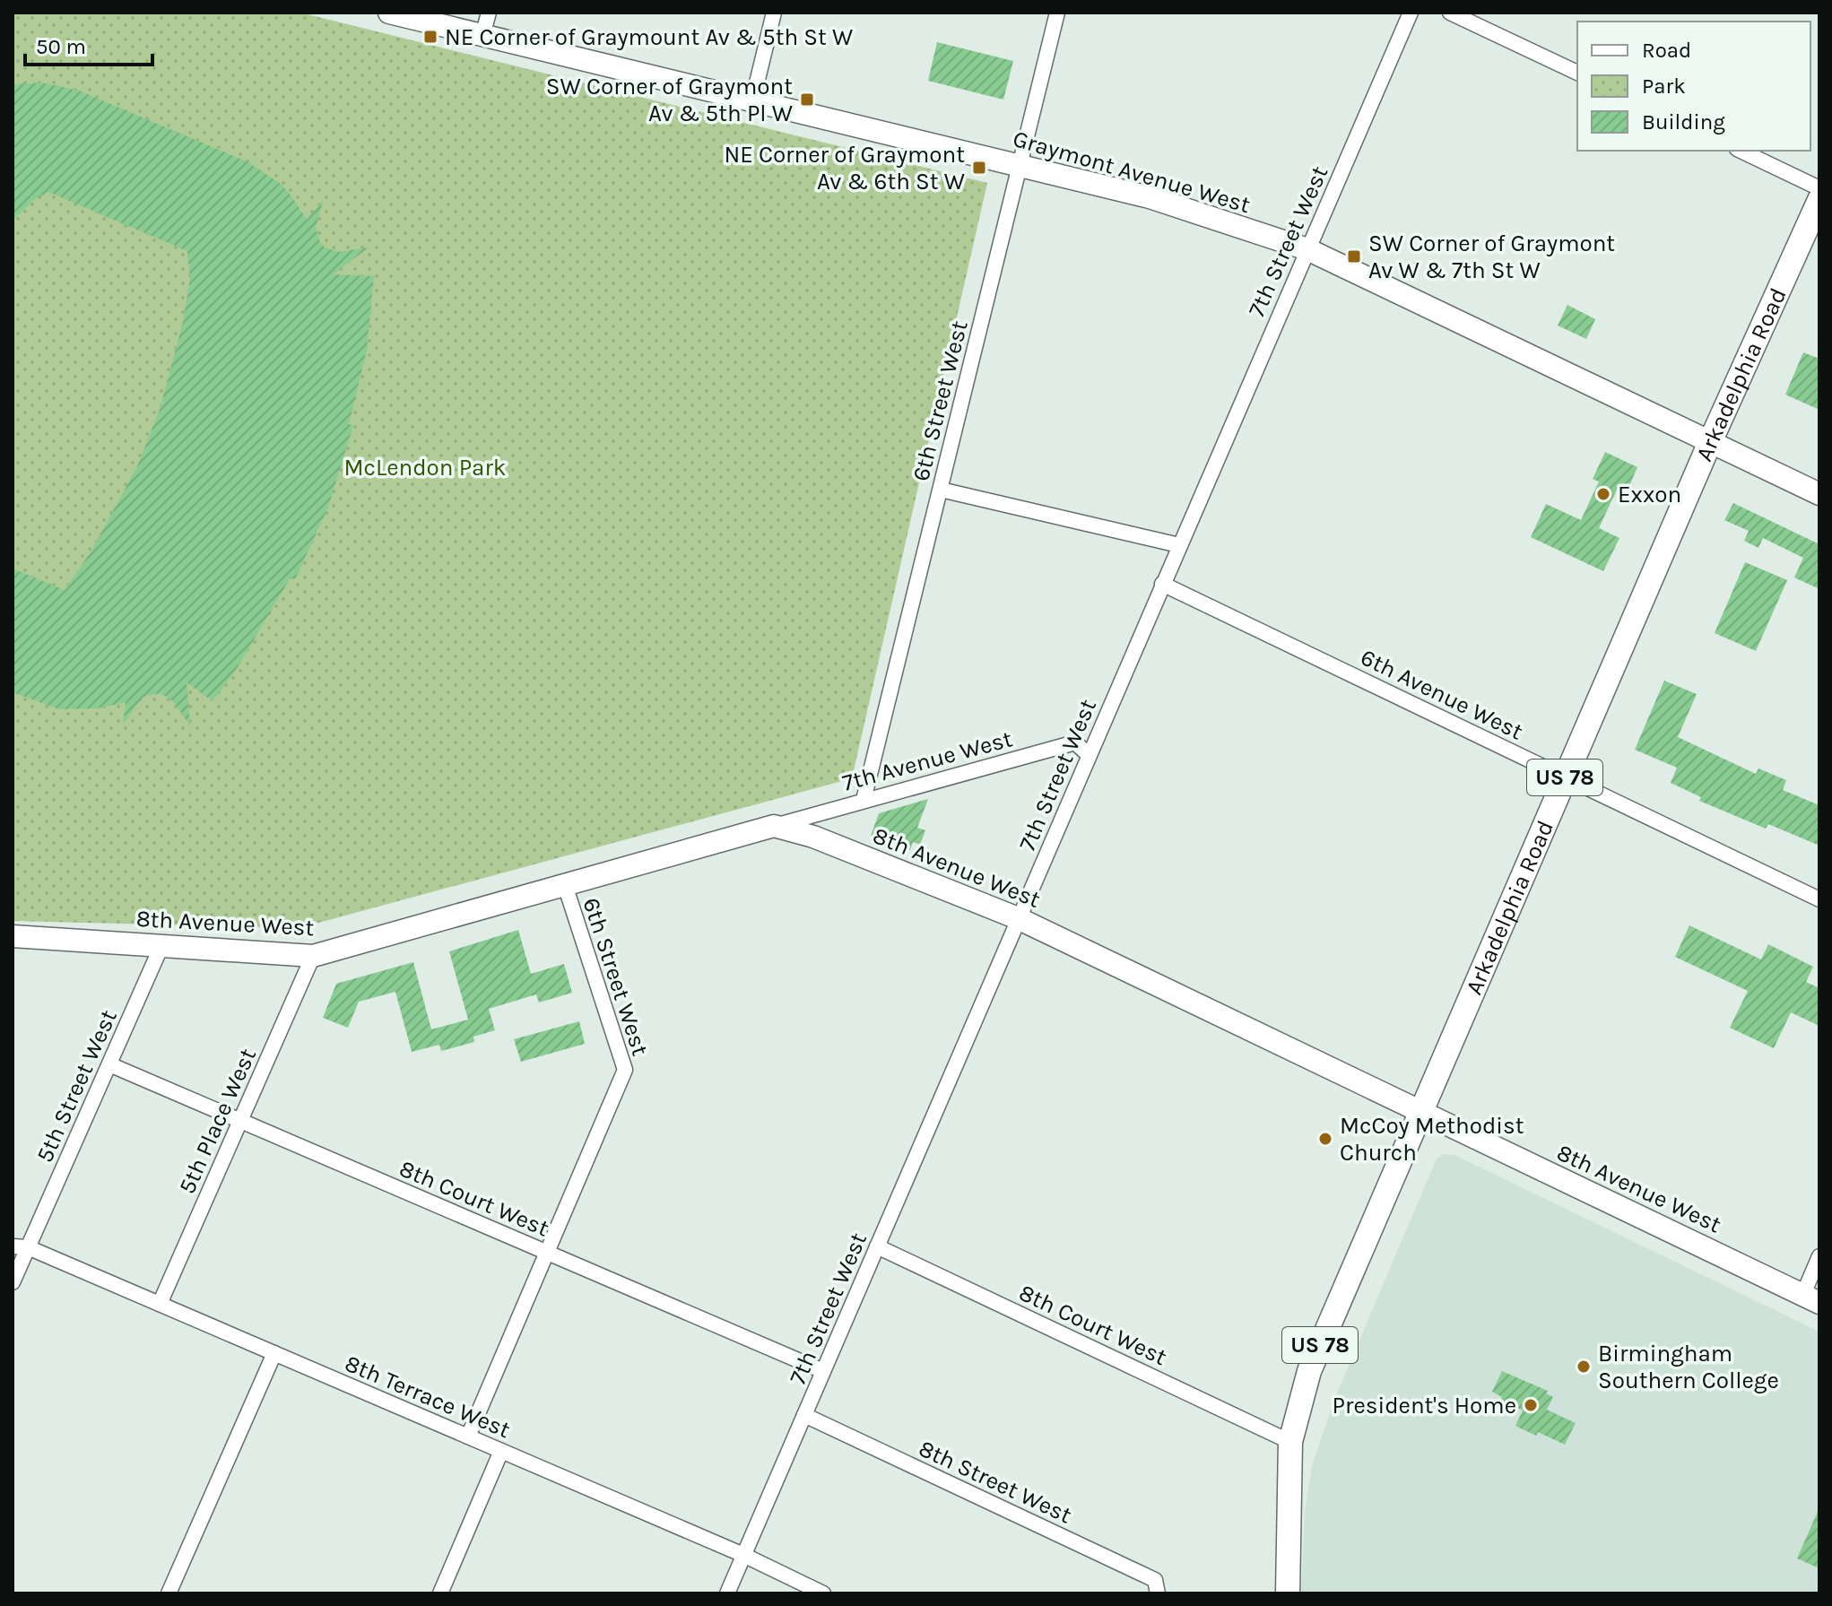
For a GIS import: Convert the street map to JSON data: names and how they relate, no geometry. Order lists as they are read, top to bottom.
{
  "streets": {
    "main road": [
      "Graymont Avenue West",
      "Arkadelphia Road",
      "US 78",
      "8th Avenue West"
    ],
    "street": [
      "7th Street West",
      "6th Street West",
      "6th Avenue West",
      "7th Avenue West",
      "5th Street West",
      "5th Place West",
      "8th Court West",
      "8th Terrace West",
      "8th Street West"
    ]
  },
  "crossings": [
    ["Graymont Avenue West", "7th Street West"],
    ["Graymont Avenue West", "Arkadelphia Road"],
    ["Graymont Avenue West", "6th Street West"],
    ["7th Street West", "6th Avenue West"],
    ["7th Street West", "7th Avenue West"],
    ["7th Street West", "8th Avenue West"],
    ["7th Street West", "8th Court West"],
    ["7th Street West", "8th Terrace West"],
    ["7th Street West", "8th Street West"],
    ["Arkadelphia Road", "6th Avenue West"],
    ["Arkadelphia Road", "8th Avenue West"],
    ["Arkadelphia Road", "8th Court West"],
    ["6th Street West", "7th Avenue West"],
    ["6th Street West", "8th Avenue West"],
    ["6th Street West", "8th Court West"],
    ["6th Street West", "8th Terrace West"],
    ["7th Avenue West", "8th Avenue West"],
    ["8th Avenue West", "5th Street West"],
    ["8th Avenue West", "5th Place West"],
    ["5th Street West", "8th Court West"],
    ["5th Street West", "8th Terrace West"],
    ["5th Place West", "8th Court West"],
    ["5th Place West", "8th Terrace West"]
  ],
  "parks": ["McLendon Park"],
  "places": {
    "transit": [
      "NE Corner of Graymount Av & 5th St W",
      "SW Corner of Graymont Av & 5th Pl W",
      "NE Corner of Graymont Av & 6th St W",
      "SW Corner of Graymont Av W & 7th St W"
    ],
    "other": [
      "Exxon",
      "McCoy Methodist Church",
      "Birmingham Southern College",
      "President's Home"
    ]
  },
  "legend": ["Road", "Park", "Building"],
  "scale_bar": "50 m"
}
